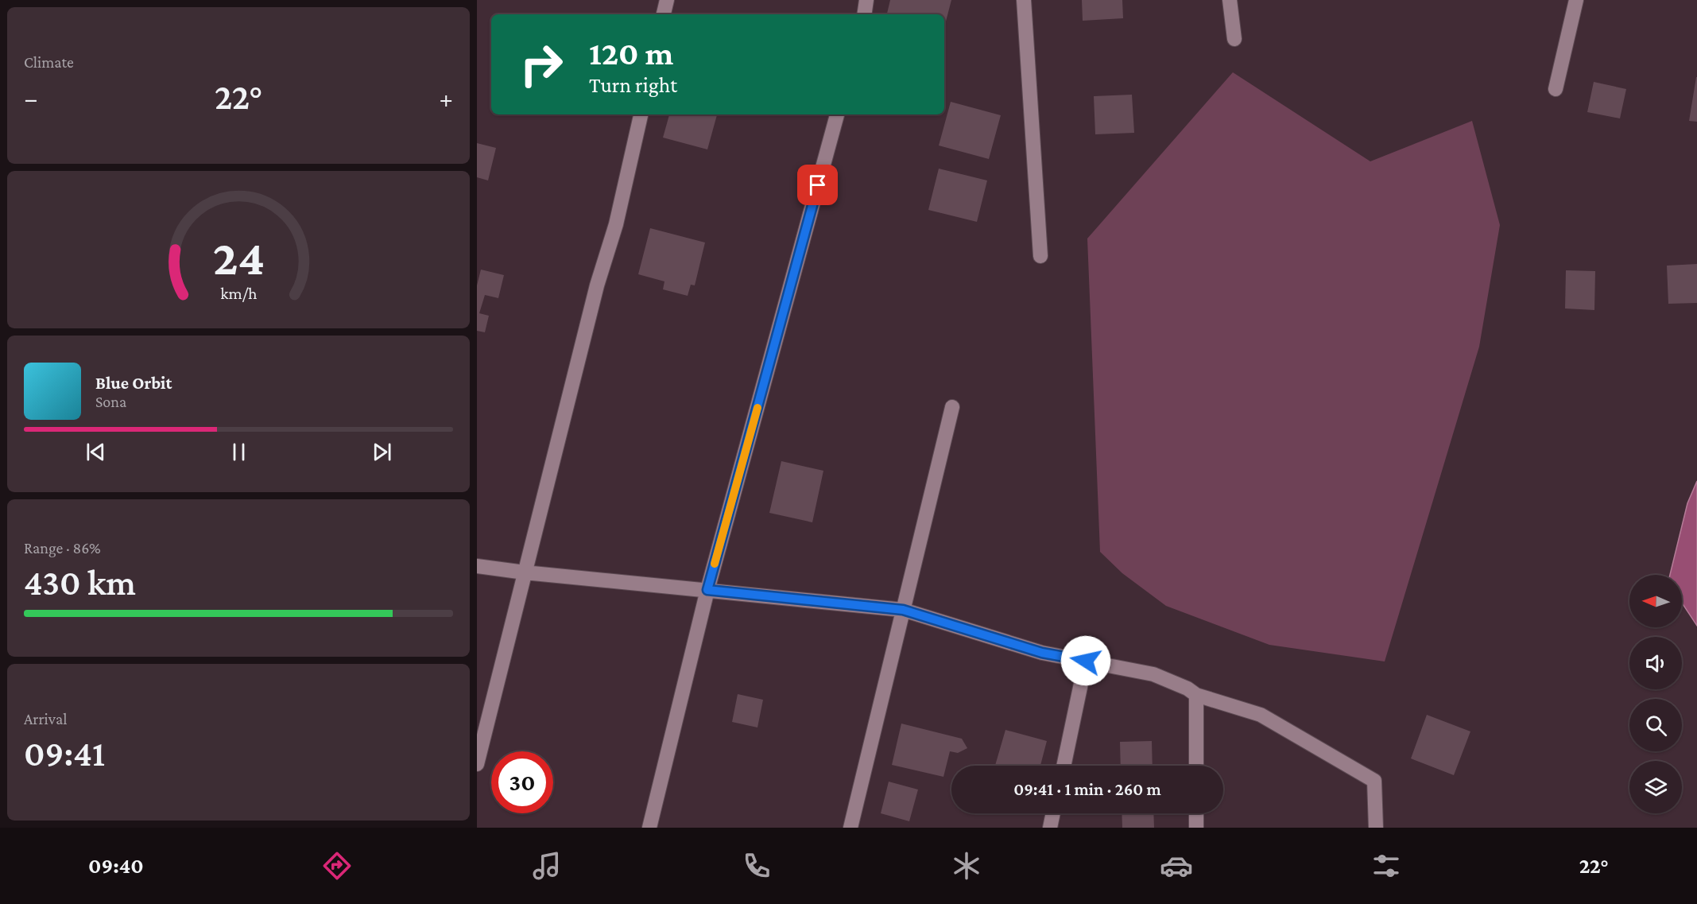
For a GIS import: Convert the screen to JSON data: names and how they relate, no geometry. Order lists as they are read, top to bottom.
{
  "north": "left",
  "page": {
    "tile": [
      "Climate",
      ["Range · 86%", "430 km"],
      ["Arrival", "09:41"]
    ],
    "turn": ["120 m", "Turn right"],
    "heat": ["−", "22°", "+"],
    "song": ["Blue Orbit", "Sona"],
    "limit": "30",
    "trip": "09:41 · 1 min · 260 m",
    "tabs": ["09:40", "22°"],
    "gauge": ["24", "km/h"]
  }
}
